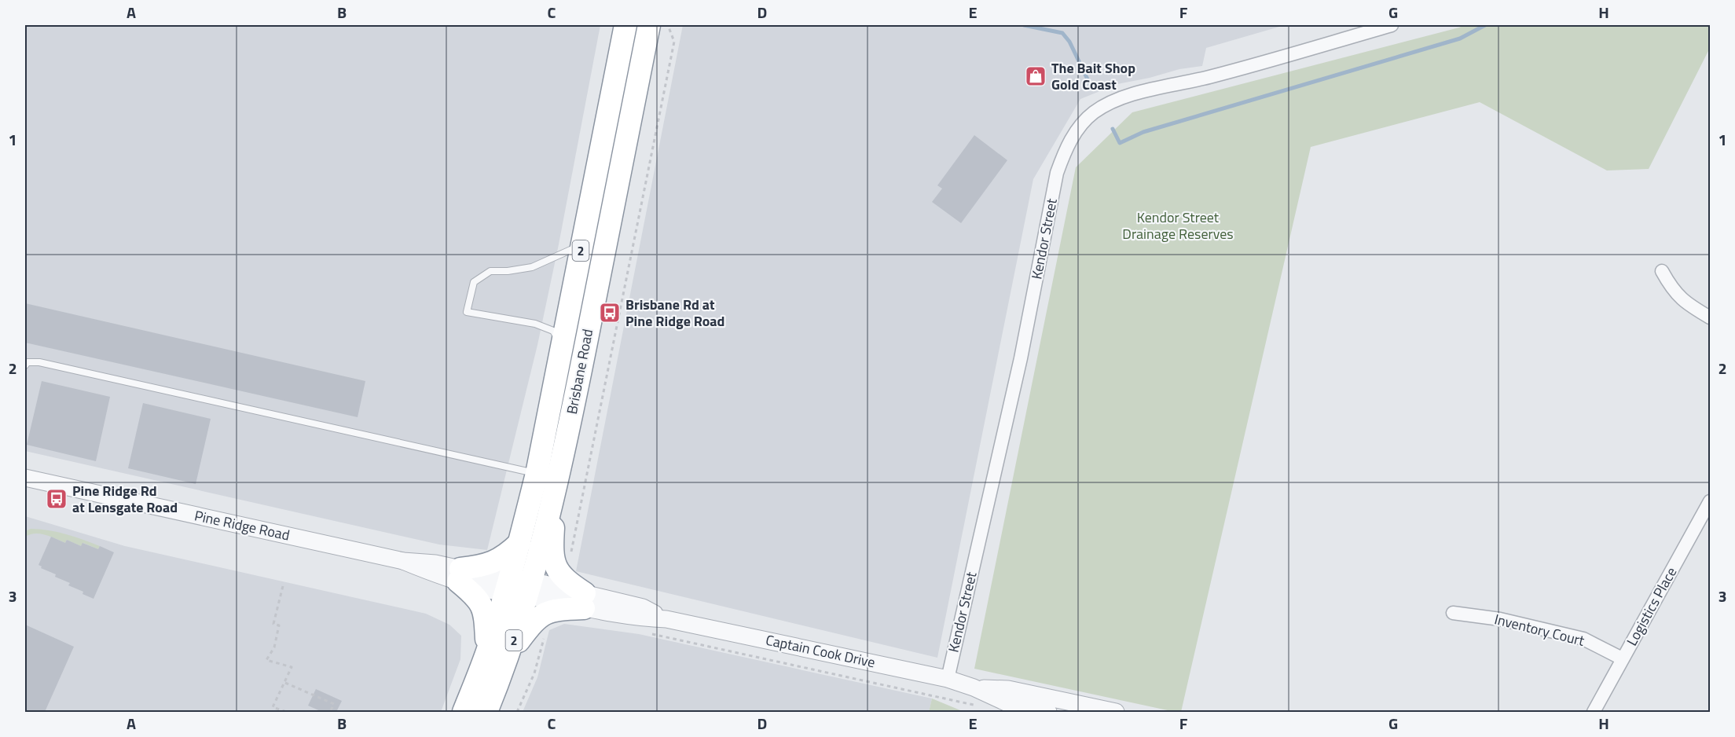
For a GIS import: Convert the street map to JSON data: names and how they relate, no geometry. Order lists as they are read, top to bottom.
{
  "streets": {
    "highway": ["2", "Brisbane Road"],
    "street": [
      "Kendor Street",
      "Pine Ridge Road",
      "Logistics Place",
      "Inventory Court",
      "Captain Cook Drive"
    ]
  },
  "crossings": [
    ["Kendor Street", "Captain Cook Drive"],
    ["Brisbane Road", "Pine Ridge Road"],
    ["Brisbane Road", "Captain Cook Drive"],
    ["Pine Ridge Road", "Captain Cook Drive"],
    ["Logistics Place", "Inventory Court"]
  ],
  "parks": ["Kendor Street Drainage Reserves"],
  "places": {
    "shop": ["The Bait Shop Gold Coast"],
    "bus stop": ["Brisbane Rd at Pine Ridge Road", "Pine Ridge Rd at Lensgate Road"]
  },
  "grid": {
    "columns": [
      "A",
      "B",
      "C",
      "D",
      "E",
      "F",
      "G",
      "H"
    ],
    "rows": ["1", "2", "3"]
  }
}
